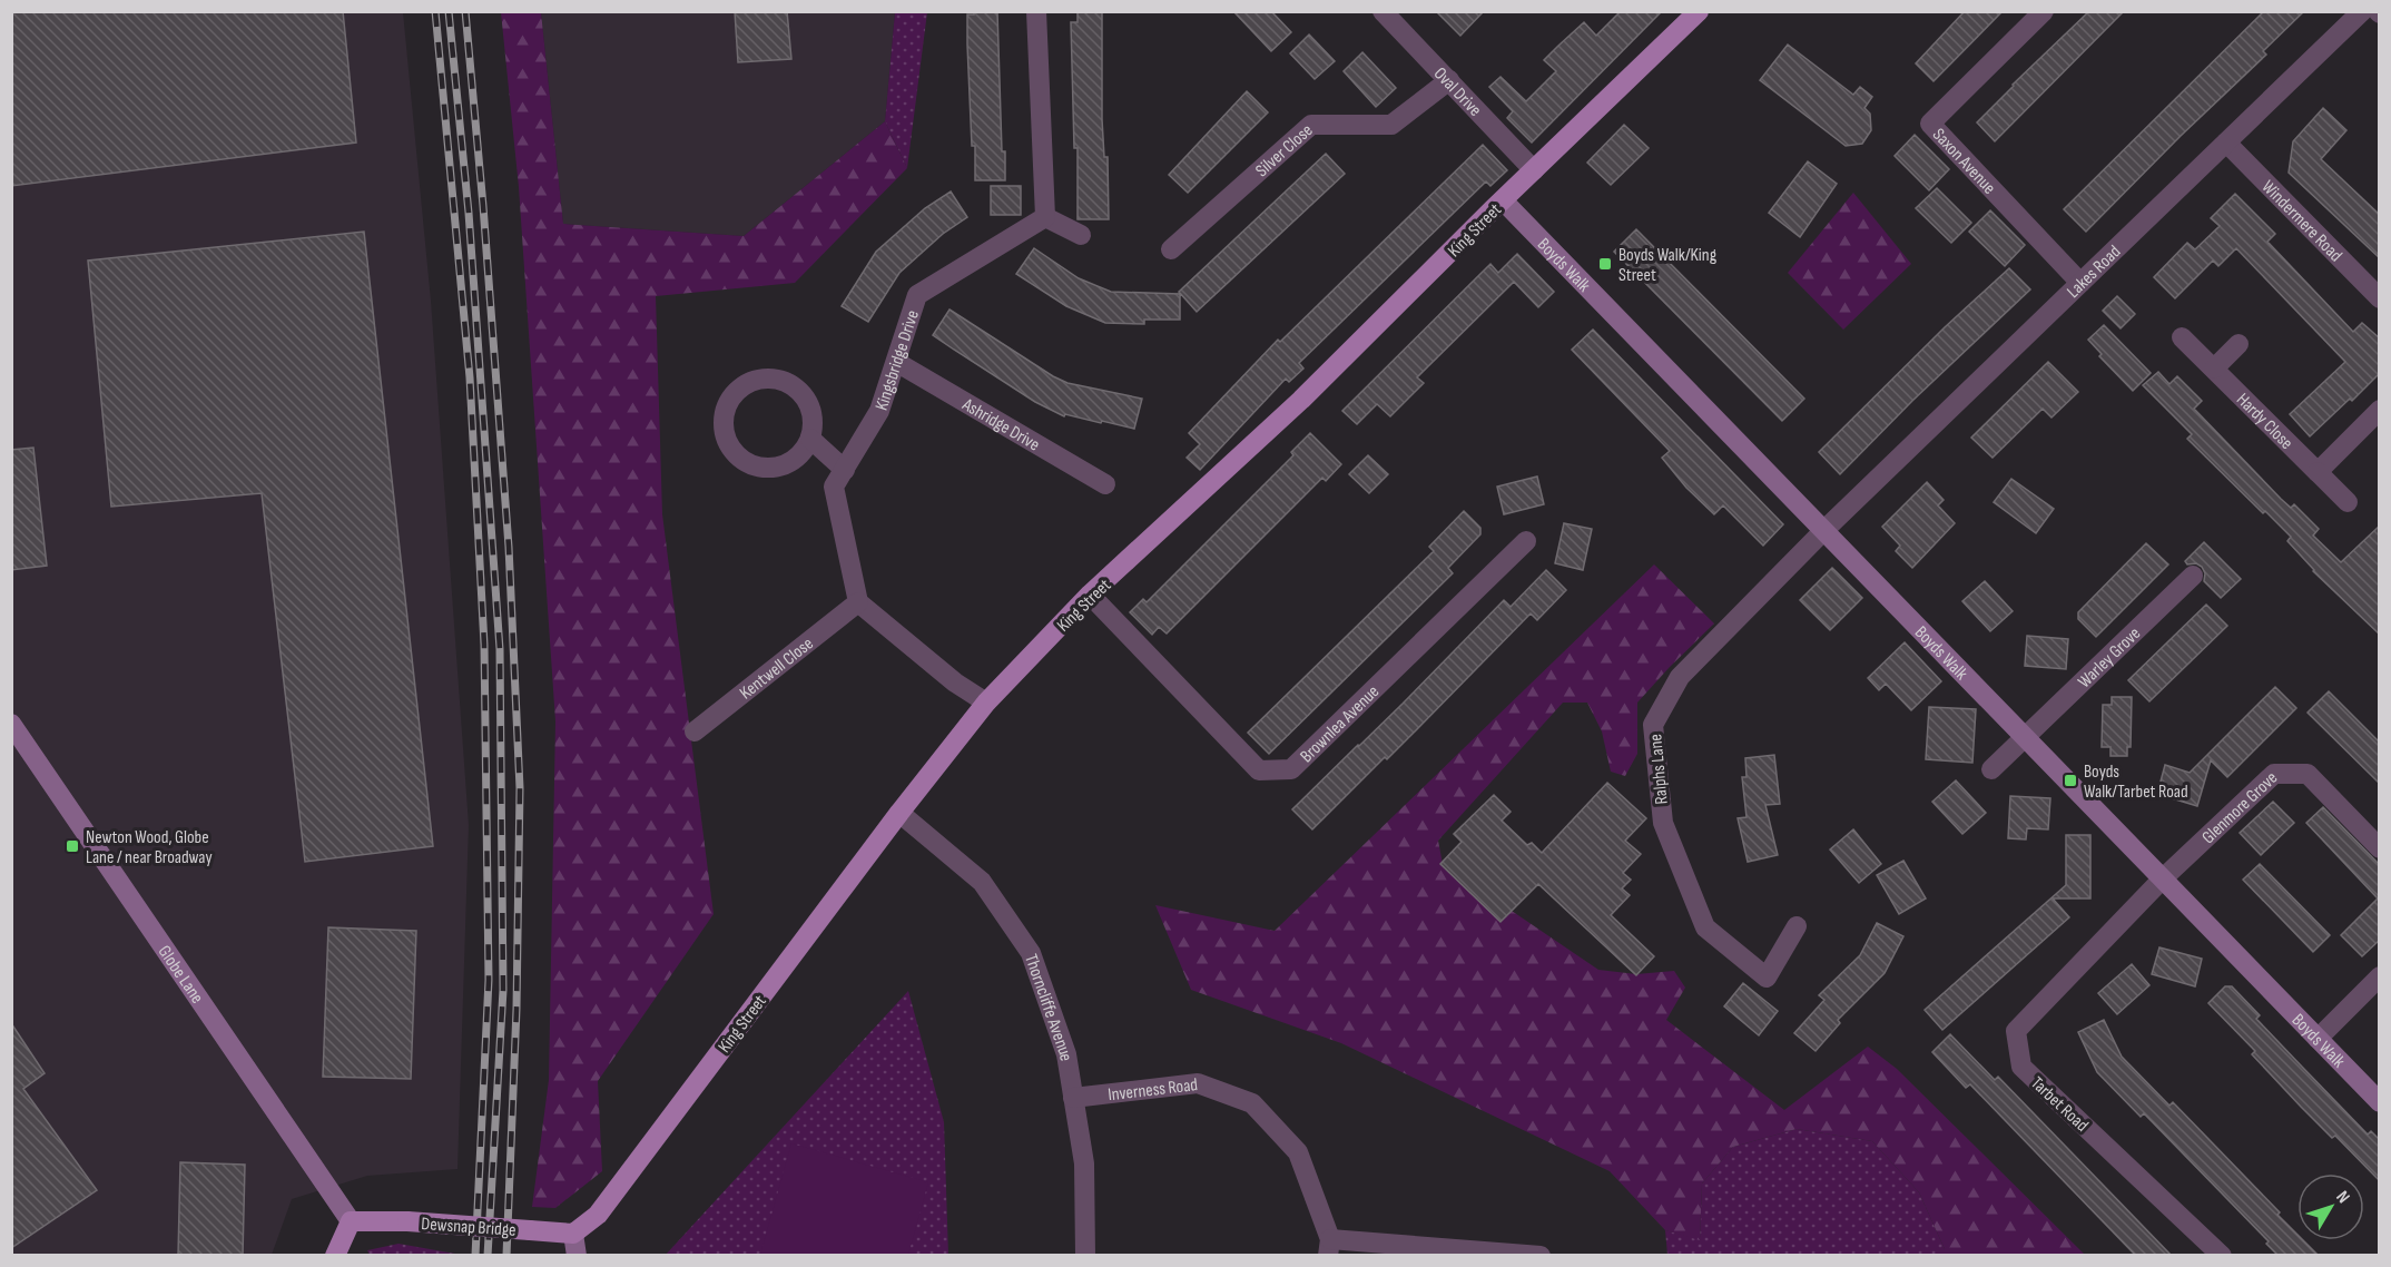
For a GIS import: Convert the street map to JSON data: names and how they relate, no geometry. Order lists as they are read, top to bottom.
{
  "streets": {
    "main road": ["King Street", "Dewsnap Bridge"],
    "street": [
      "Oval Drive",
      "Silver Close",
      "Saxon Avenue",
      "Windermere Road",
      "Boyds Walk",
      "Lakes Road",
      "Kingsbridge Drive",
      "Hardy Close",
      "Ashridge Drive",
      "Warley Grove",
      "Kentwell Close",
      "Brownlea Avenue",
      "Ralphs Lane",
      "Glenmore Grove",
      "Globe Lane",
      "Thorncliffe Avenue",
      "Inverness Road",
      "Tarbet Road"
    ]
  },
  "crossings": [
    ["Oval Drive", "Silver Close"],
    ["Oval Drive", "King Street"],
    ["Saxon Avenue", "Lakes Road"],
    ["Windermere Road", "Lakes Road"],
    ["King Street", "Boyds Walk"],
    ["King Street", "Brownlea Avenue"],
    ["King Street", "Thorncliffe Avenue"],
    ["King Street", "Dewsnap Bridge"],
    ["Boyds Walk", "Lakes Road"],
    ["Boyds Walk", "Warley Grove"],
    ["Boyds Walk", "Ralphs Lane"],
    ["Boyds Walk", "Glenmore Grove"],
    ["Boyds Walk", "Tarbet Road"],
    ["Lakes Road", "Ralphs Lane"],
    ["Kingsbridge Drive", "Ashridge Drive"],
    ["Kingsbridge Drive", "Kentwell Close"],
    ["Glenmore Grove", "Tarbet Road"],
    ["Globe Lane", "Dewsnap Bridge"],
    ["Thorncliffe Avenue", "Inverness Road"]
  ],
  "places": {
    "transit": ["Boyds Walk/King Street", "Boyds Walk/Tarbet Road", "Newton Wood, Globe Lane / near Broadway"]
  },
  "north": "top right"
}
